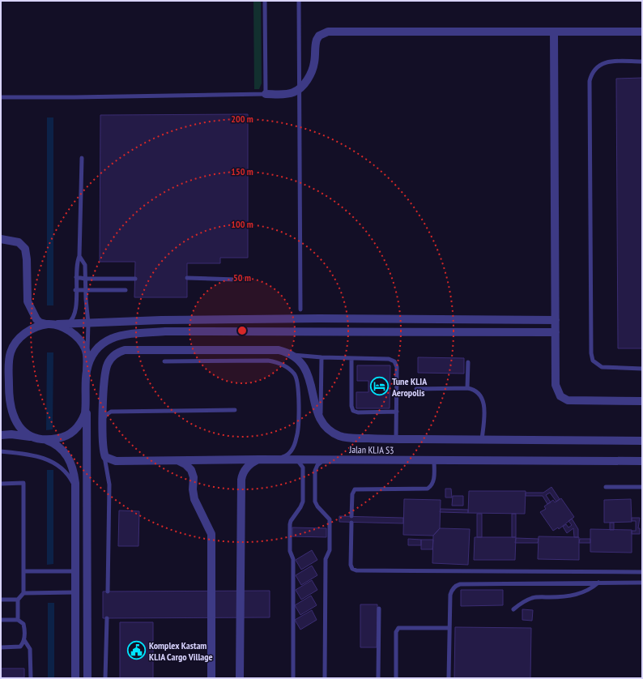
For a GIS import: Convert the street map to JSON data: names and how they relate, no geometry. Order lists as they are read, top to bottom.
{
  "streets": {
    "street": ["Jalan KLIA S3"]
  },
  "places": {
    "hotel": ["Tune KLIA Aeropolis"],
    "public building": ["Komplex Kastam KLIA Cargo Village"]
  },
  "rings": [
    "200 m",
    "150 m",
    "100 m",
    "50 m"
  ]
}
